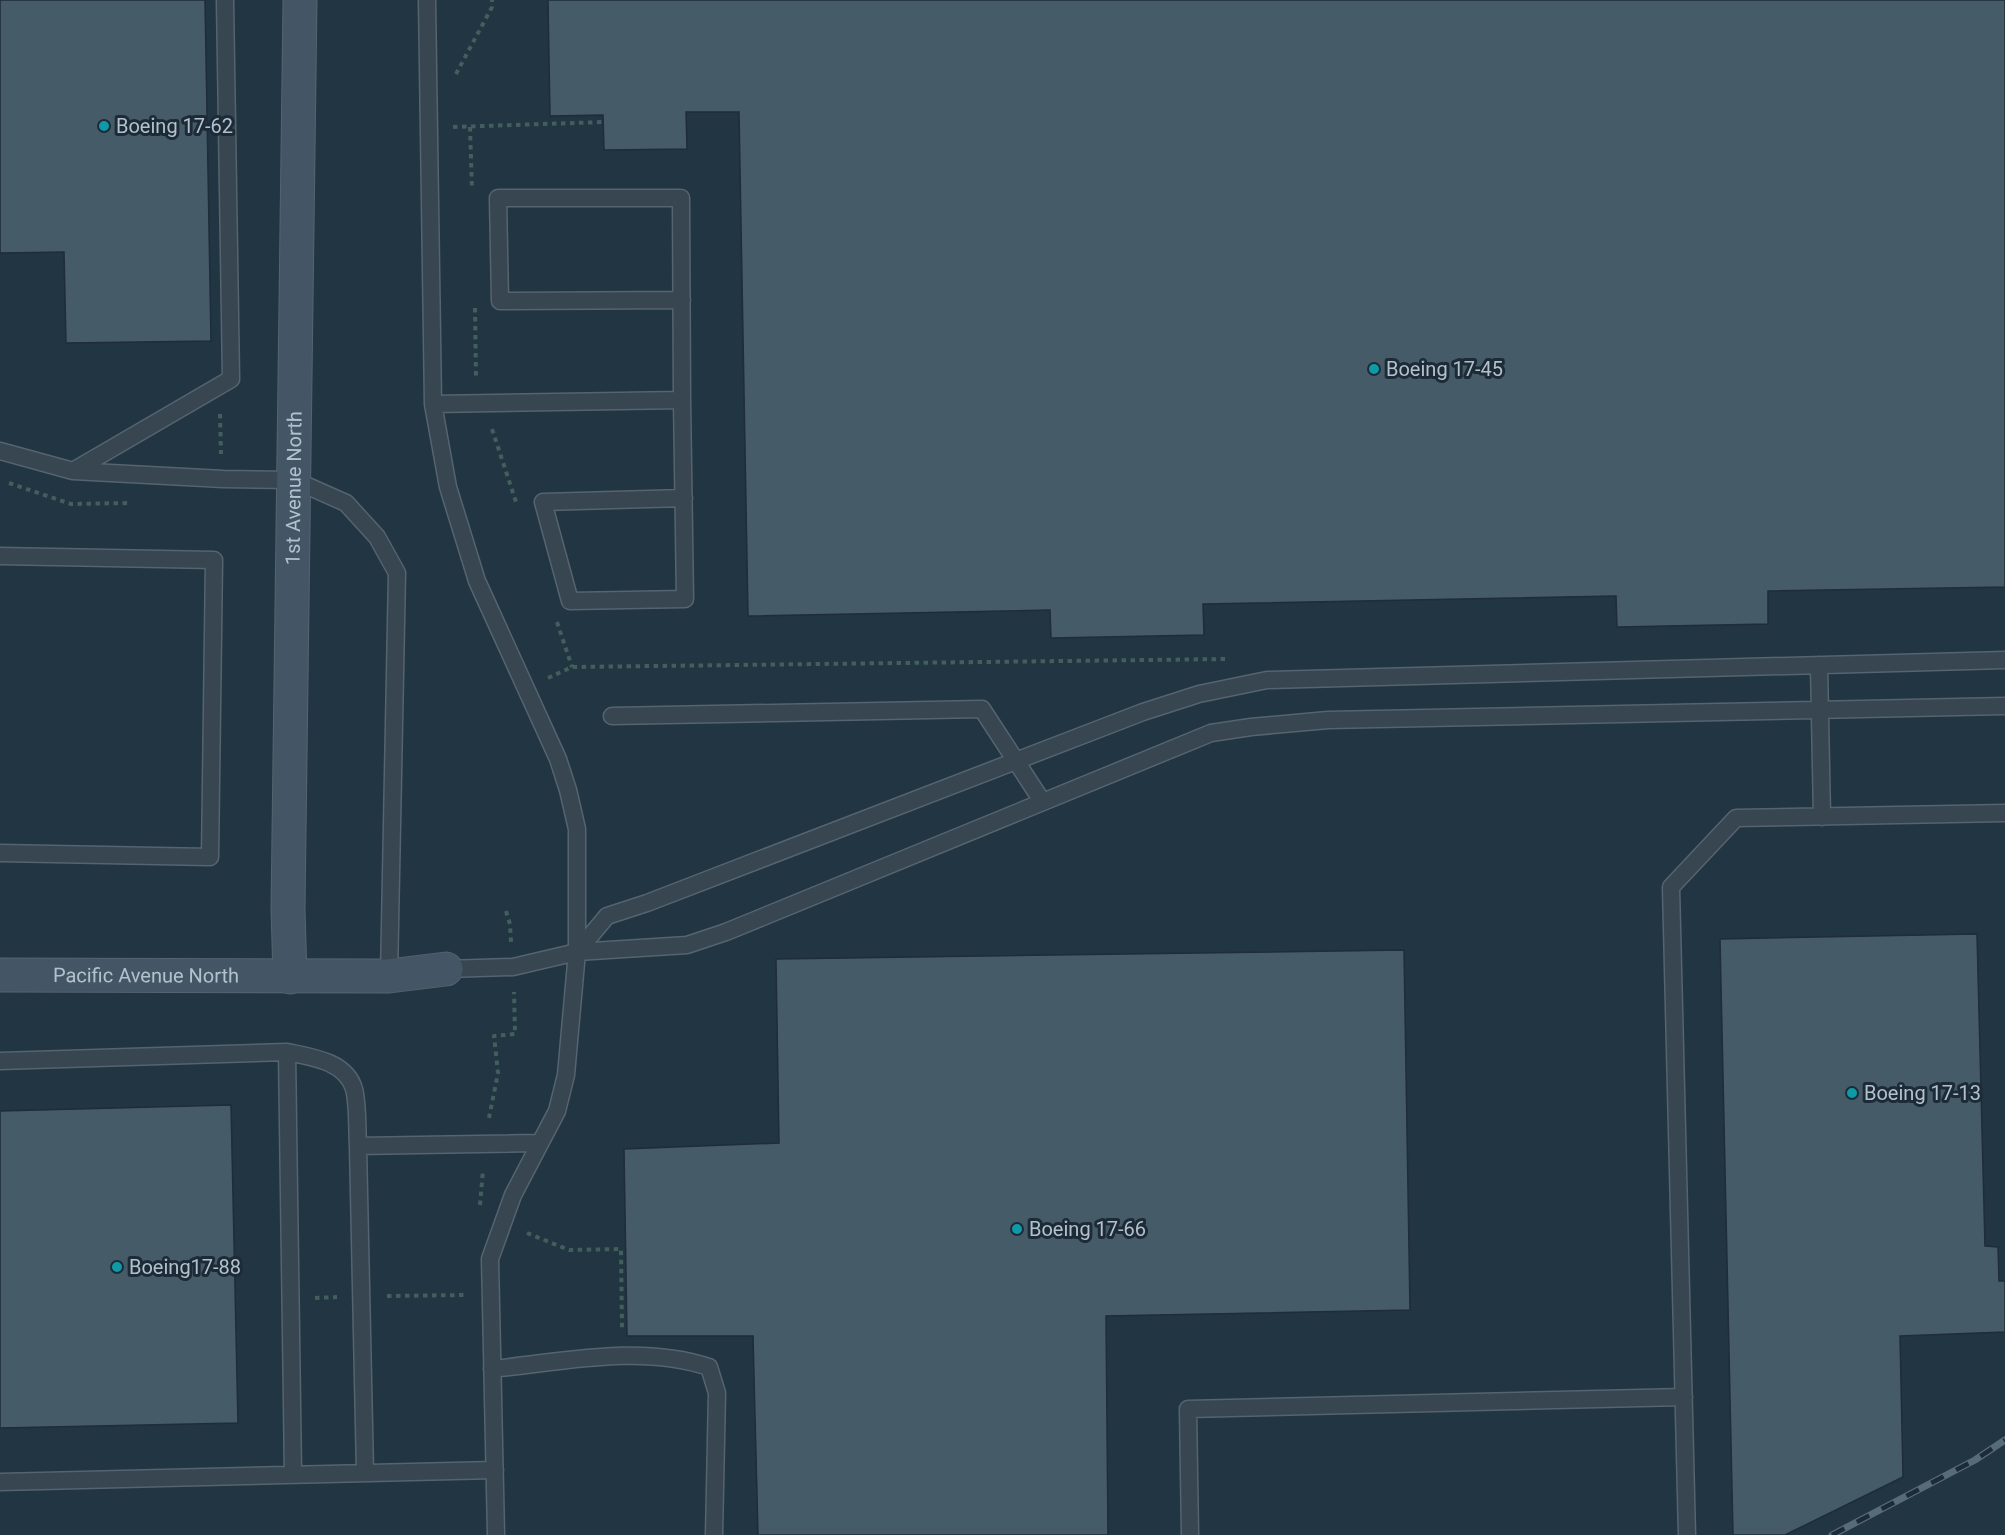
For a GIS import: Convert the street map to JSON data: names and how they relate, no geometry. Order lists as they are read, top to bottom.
{
  "streets": {
    "street": ["1st Avenue North", "Pacific Avenue North"]
  },
  "crossings": [
    ["1st Avenue North", "Pacific Avenue North"]
  ],
  "places": [
    "Boeing 17-62",
    "Boeing 17-45",
    "Boeing 17-13",
    "Boeing 17-66",
    "Boeing17-88"
  ]
}
